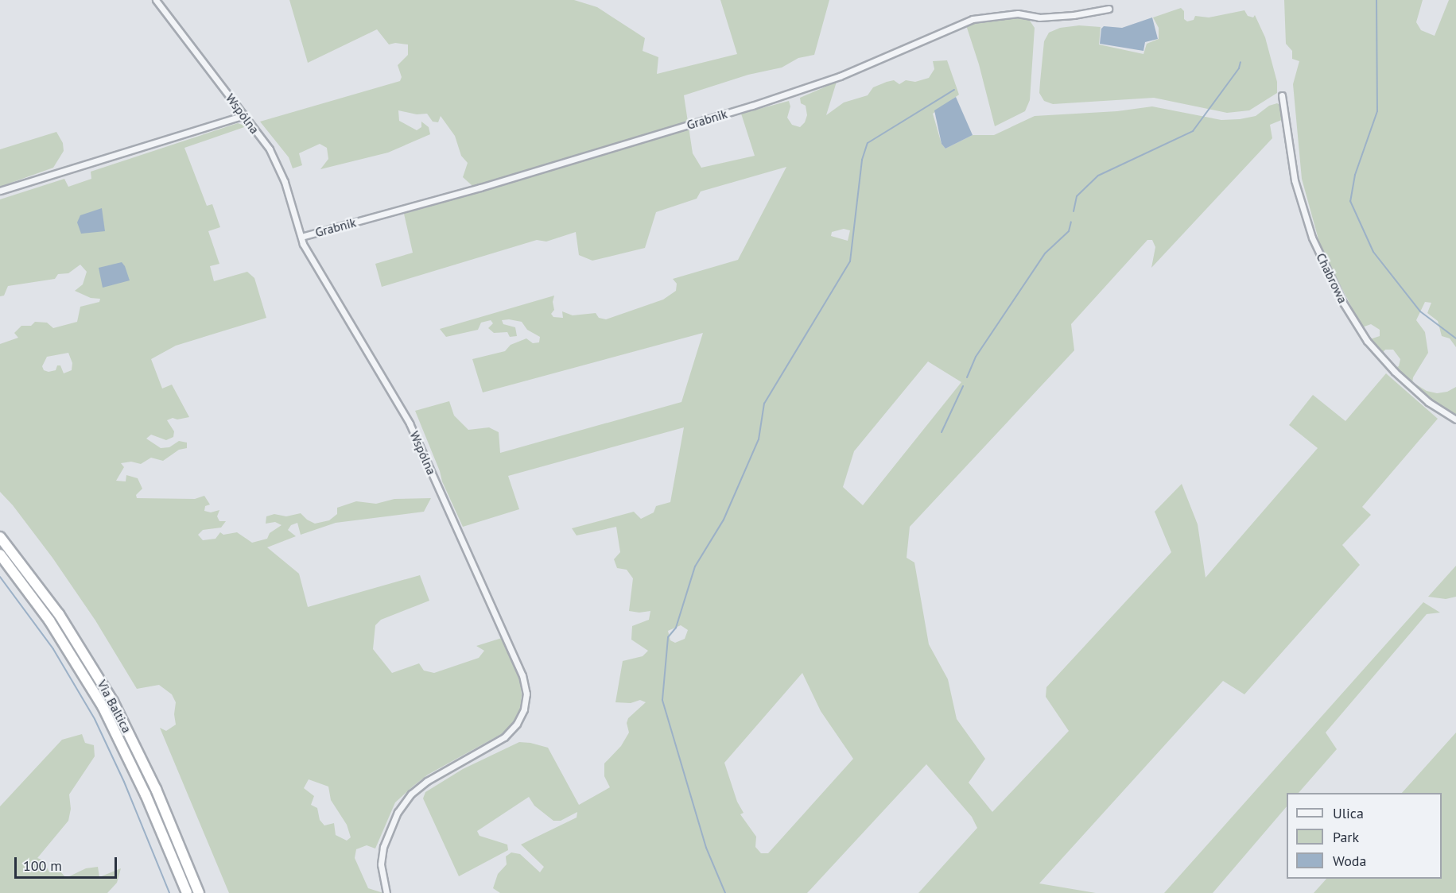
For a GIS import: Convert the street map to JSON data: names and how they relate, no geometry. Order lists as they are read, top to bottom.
{
  "streets": {
    "highway": ["Via Baltica"],
    "street": ["Wspólna", "Grabnik", "Chabrowa"]
  },
  "crossings": [
    ["Wspólna", "Grabnik"]
  ],
  "legend": ["Ulica", "Park", "Woda"],
  "scale_bar": "100 m"
}
